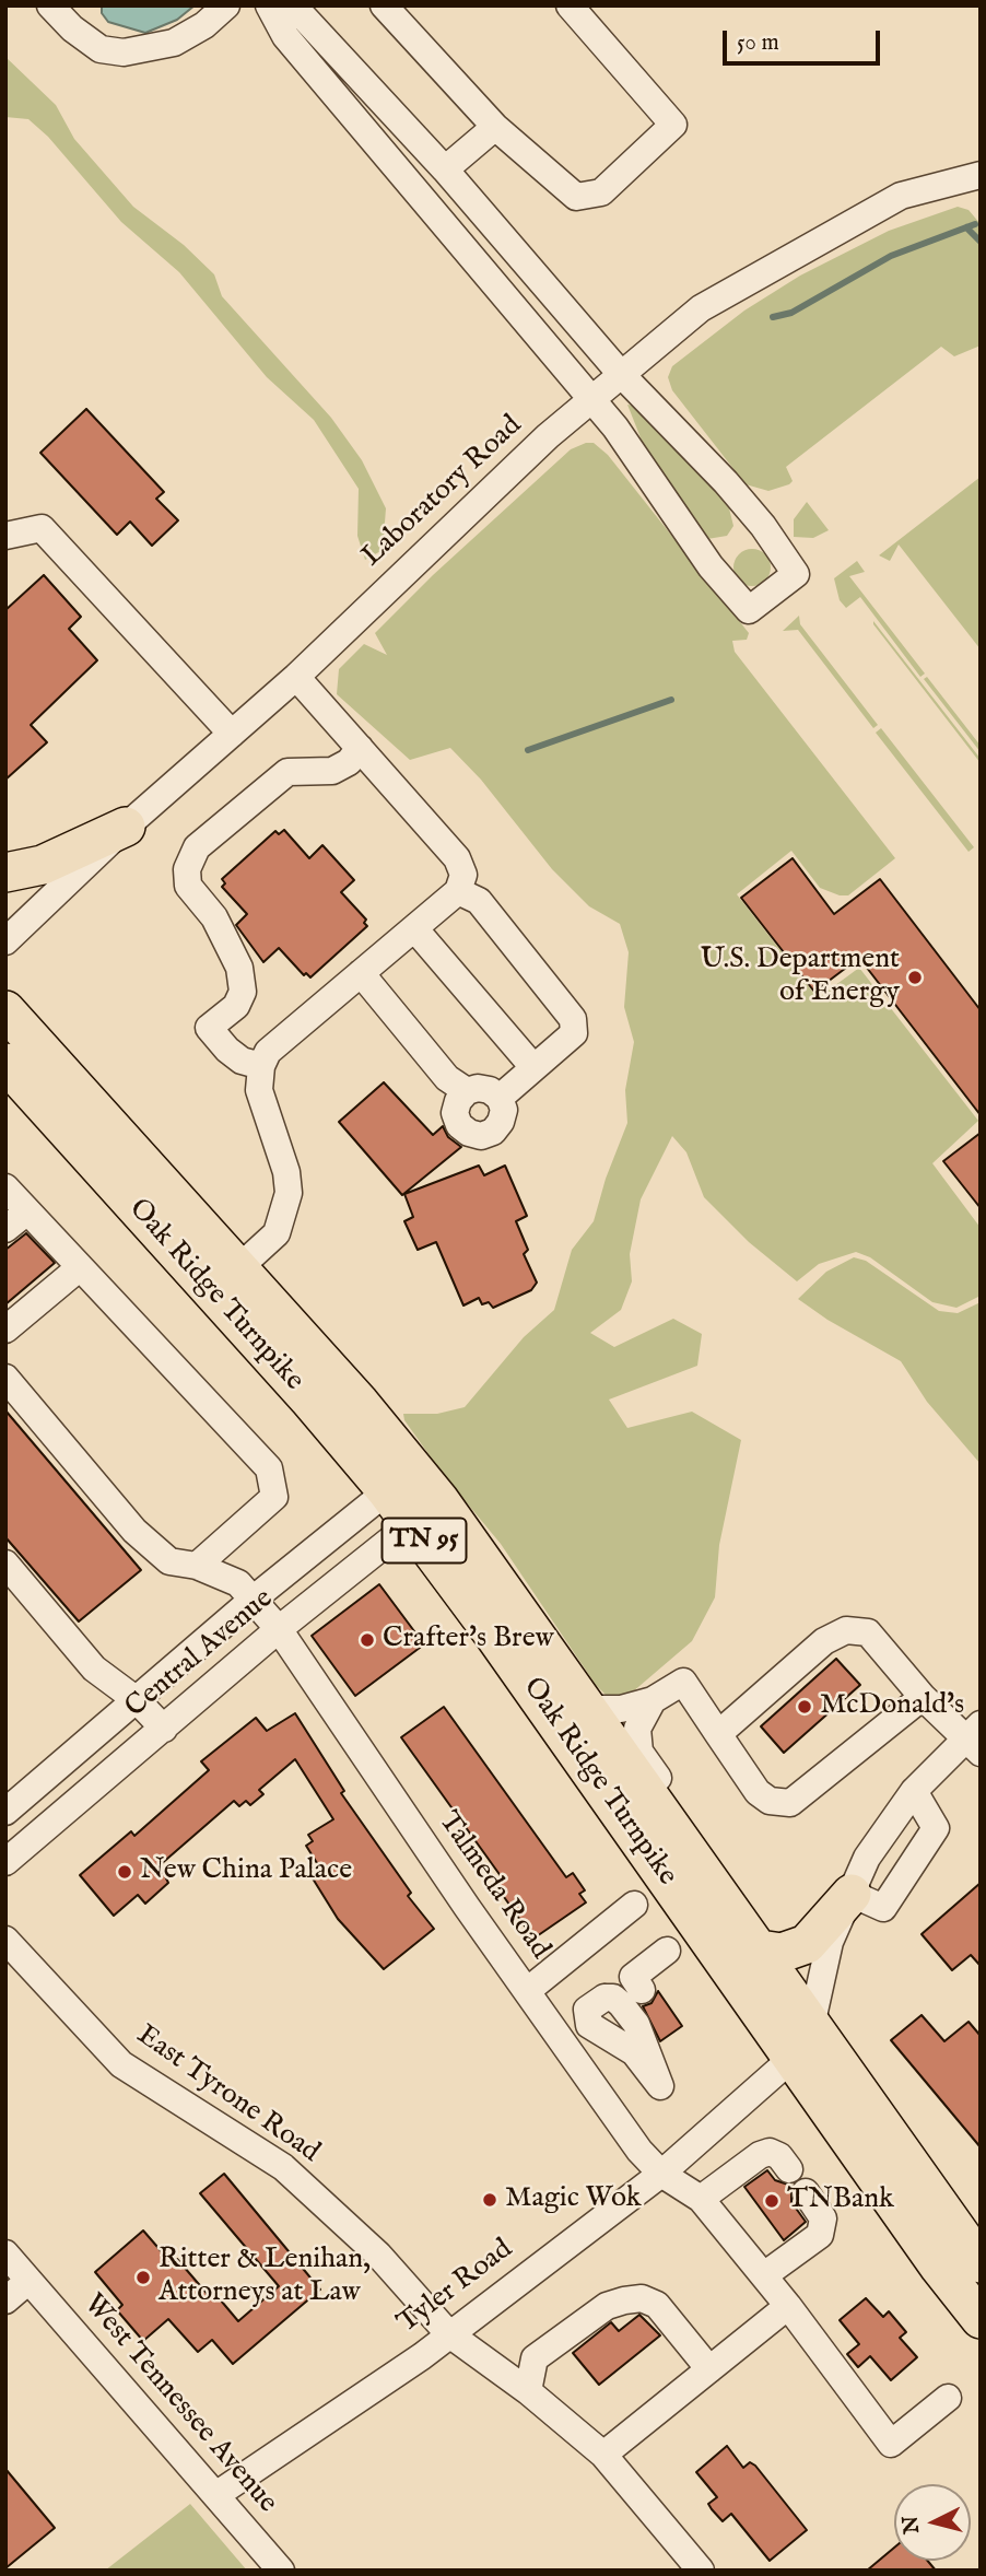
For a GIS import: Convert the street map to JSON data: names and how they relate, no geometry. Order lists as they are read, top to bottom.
{
  "streets": {
    "highway": ["Oak Ridge Turnpike", "TN 95"],
    "street": [
      "Laboratory Road",
      "Central Avenue",
      "Talmeda Road",
      "East Tyrone Road",
      "Tyler Road",
      "West Tennessee Avenue"
    ]
  },
  "crossings": [
    ["Oak Ridge Turnpike", "Central Avenue"],
    ["Oak Ridge Turnpike", "Tyler Road"],
    ["Central Avenue", "Talmeda Road"],
    ["Talmeda Road", "Tyler Road"],
    ["East Tyrone Road", "Tyler Road"],
    ["Tyler Road", "West Tennessee Avenue"]
  ],
  "places": [
    "U.S. Department of Energy",
    "Crafter's Brew",
    "McDonald's",
    "New China Palace",
    "Magic Wok",
    "TNBank",
    "Ritter & Lenihan, Attorneys at Law"
  ],
  "scale_bar": "50 m",
  "north": "left"
}
